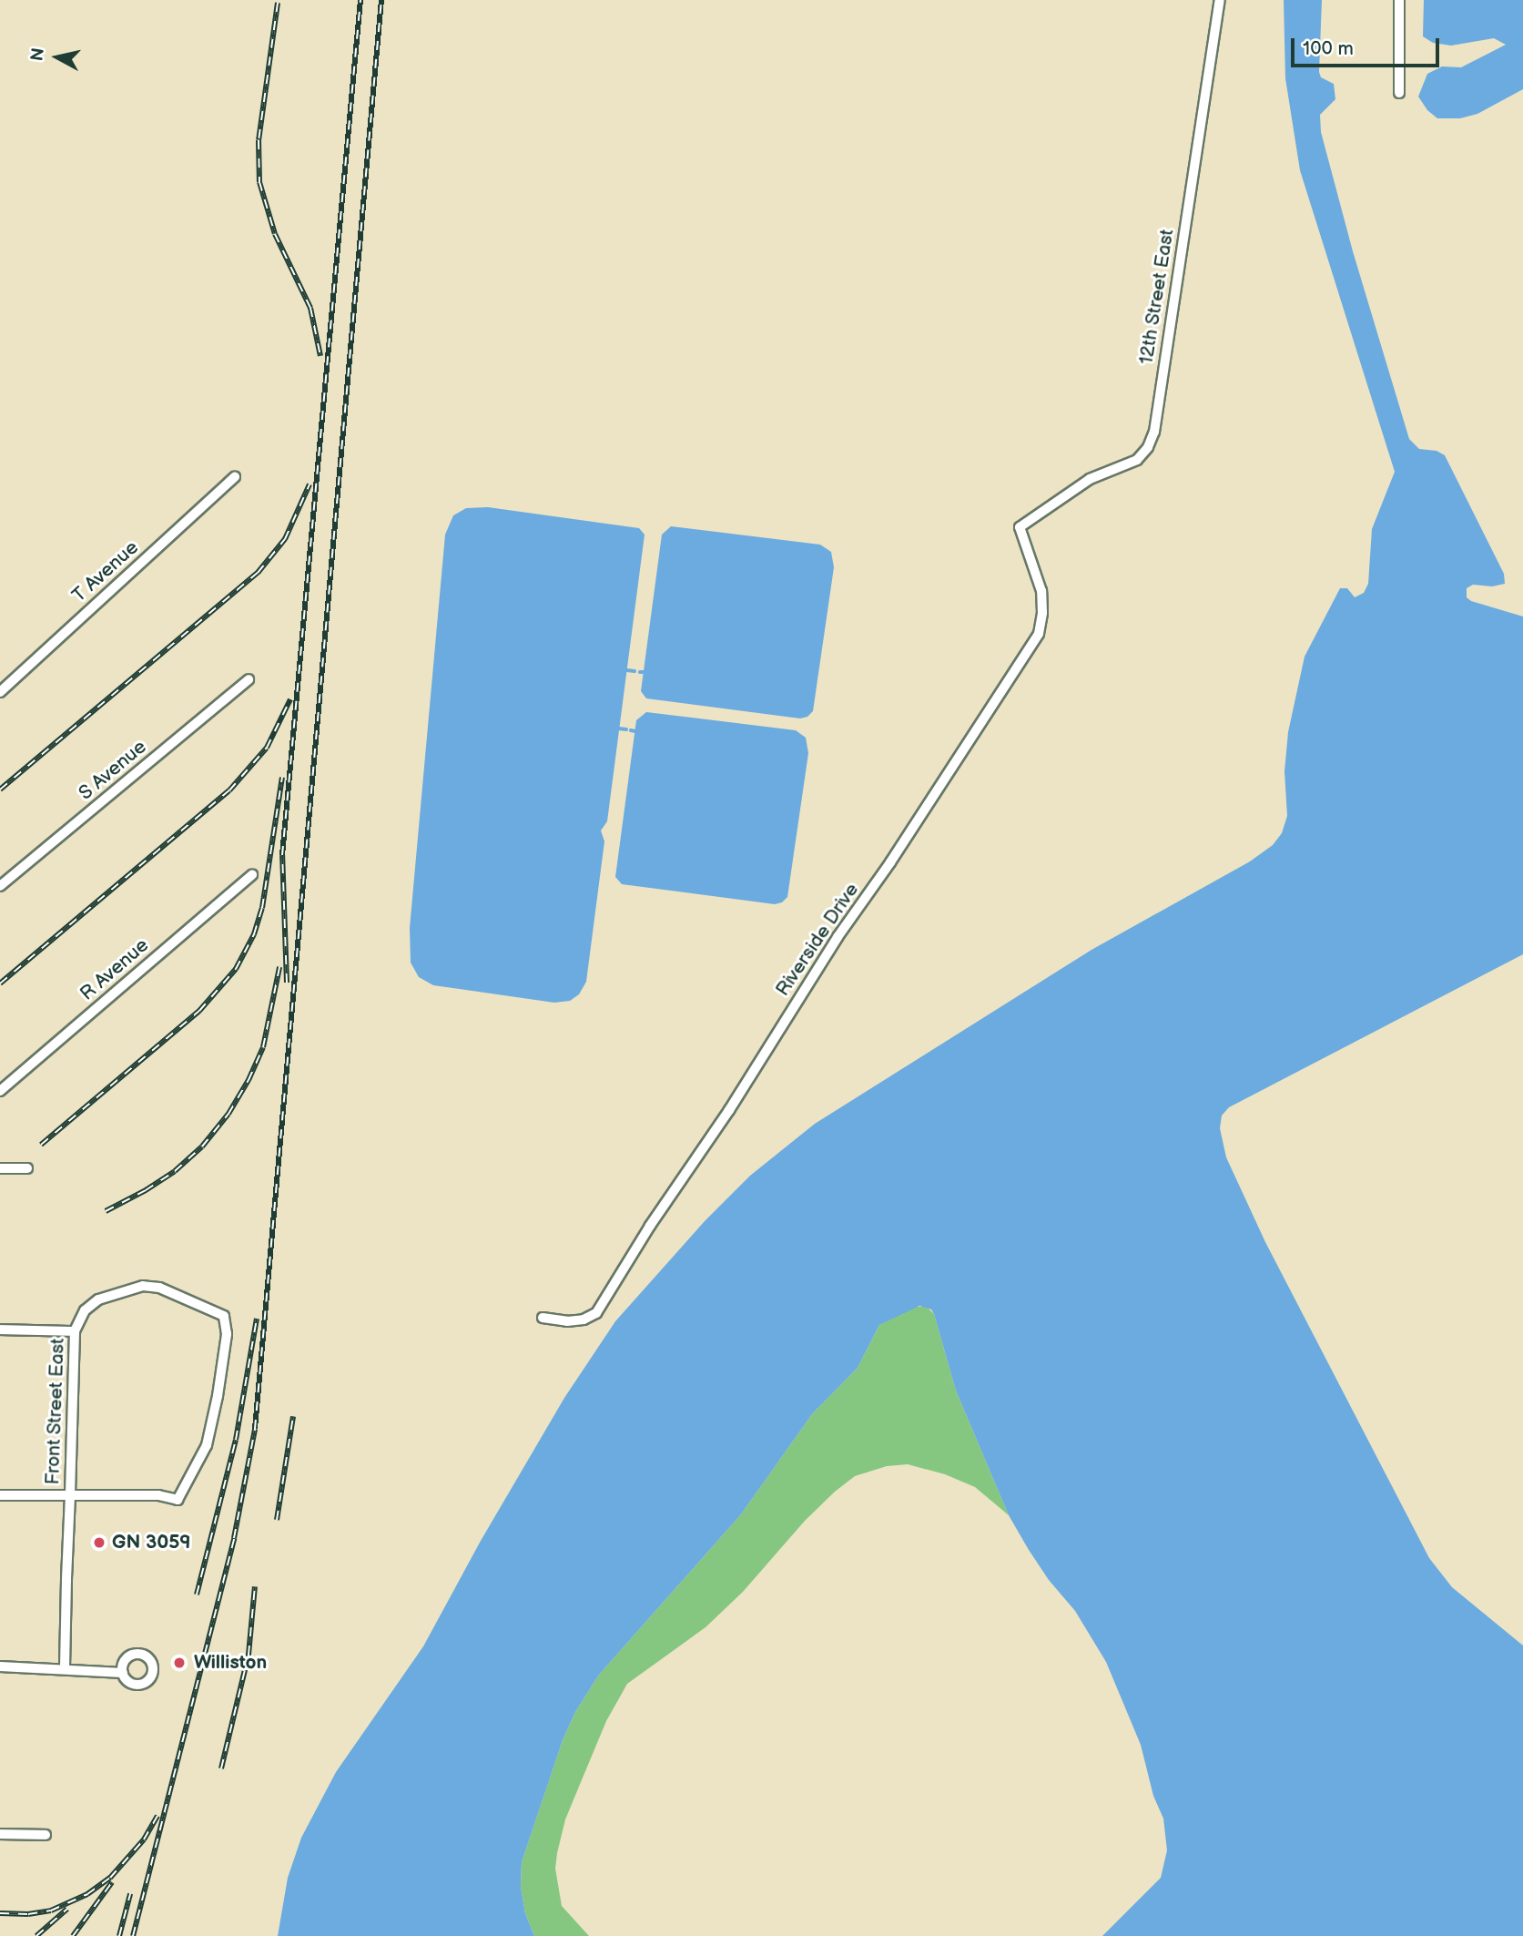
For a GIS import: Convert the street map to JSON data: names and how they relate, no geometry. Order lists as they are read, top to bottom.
{
  "streets": {
    "street": [
      "12th Street East",
      "T Avenue",
      "S Avenue",
      "Riverside Drive",
      "R Avenue",
      "Front Street East"
    ]
  },
  "crossings": [
    ["12th Street East", "Riverside Drive"]
  ],
  "places": ["GN 3059", "Williston"],
  "scale_bar": "100 m",
  "north": "left"
}
